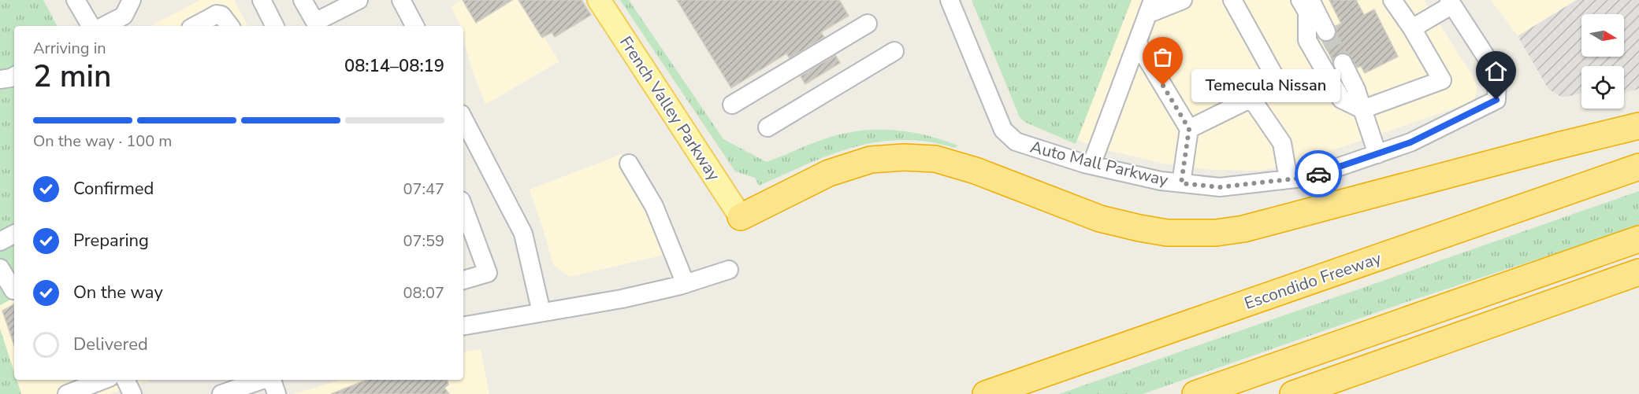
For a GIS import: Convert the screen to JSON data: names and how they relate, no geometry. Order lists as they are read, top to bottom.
{
  "streets": {
    "highway": ["Escondido Freeway"],
    "main road": ["French Valley Parkway"],
    "street": ["Auto Mall Parkway"]
  },
  "places": ["Temecula Nissan"],
  "north": "right",
  "page": {
    "heading": ["2 min", "Arriving in", "08:14–08:19"],
    "bubble": "Temecula Nissan",
    "bar": "On the way · 100 m",
    "list": [
      ["Confirmed", "07:47"],
      ["Preparing", "07:59"],
      ["On the way", "08:07"],
      "Delivered"
    ]
  }
}
